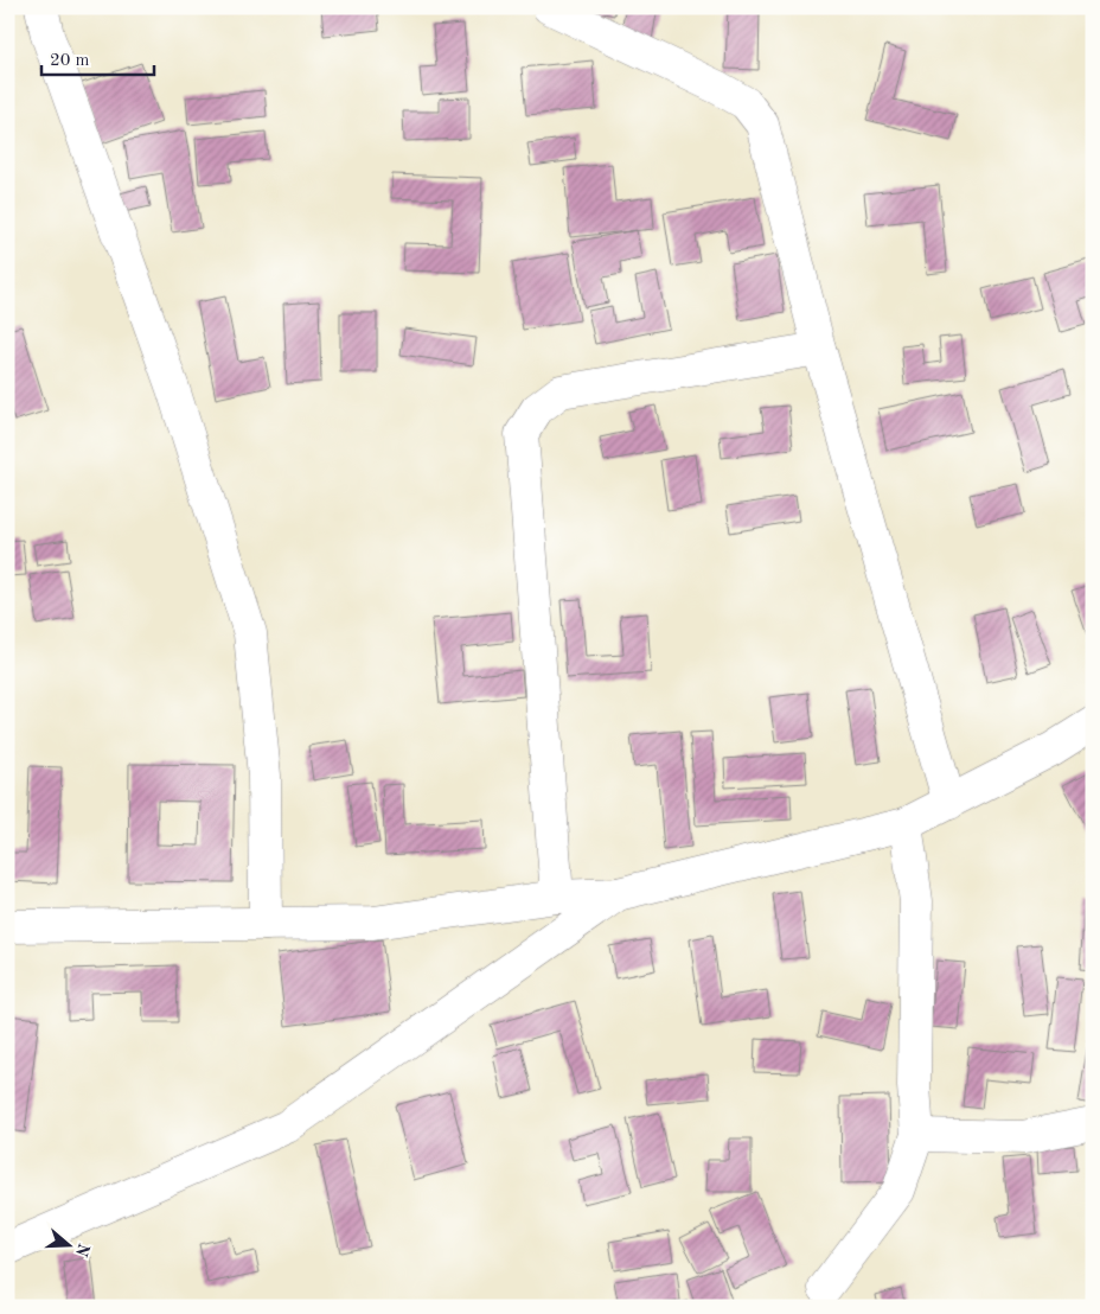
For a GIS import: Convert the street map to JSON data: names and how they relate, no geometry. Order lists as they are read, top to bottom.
{
  "scale_bar": "20 m",
  "north": "right"
}
